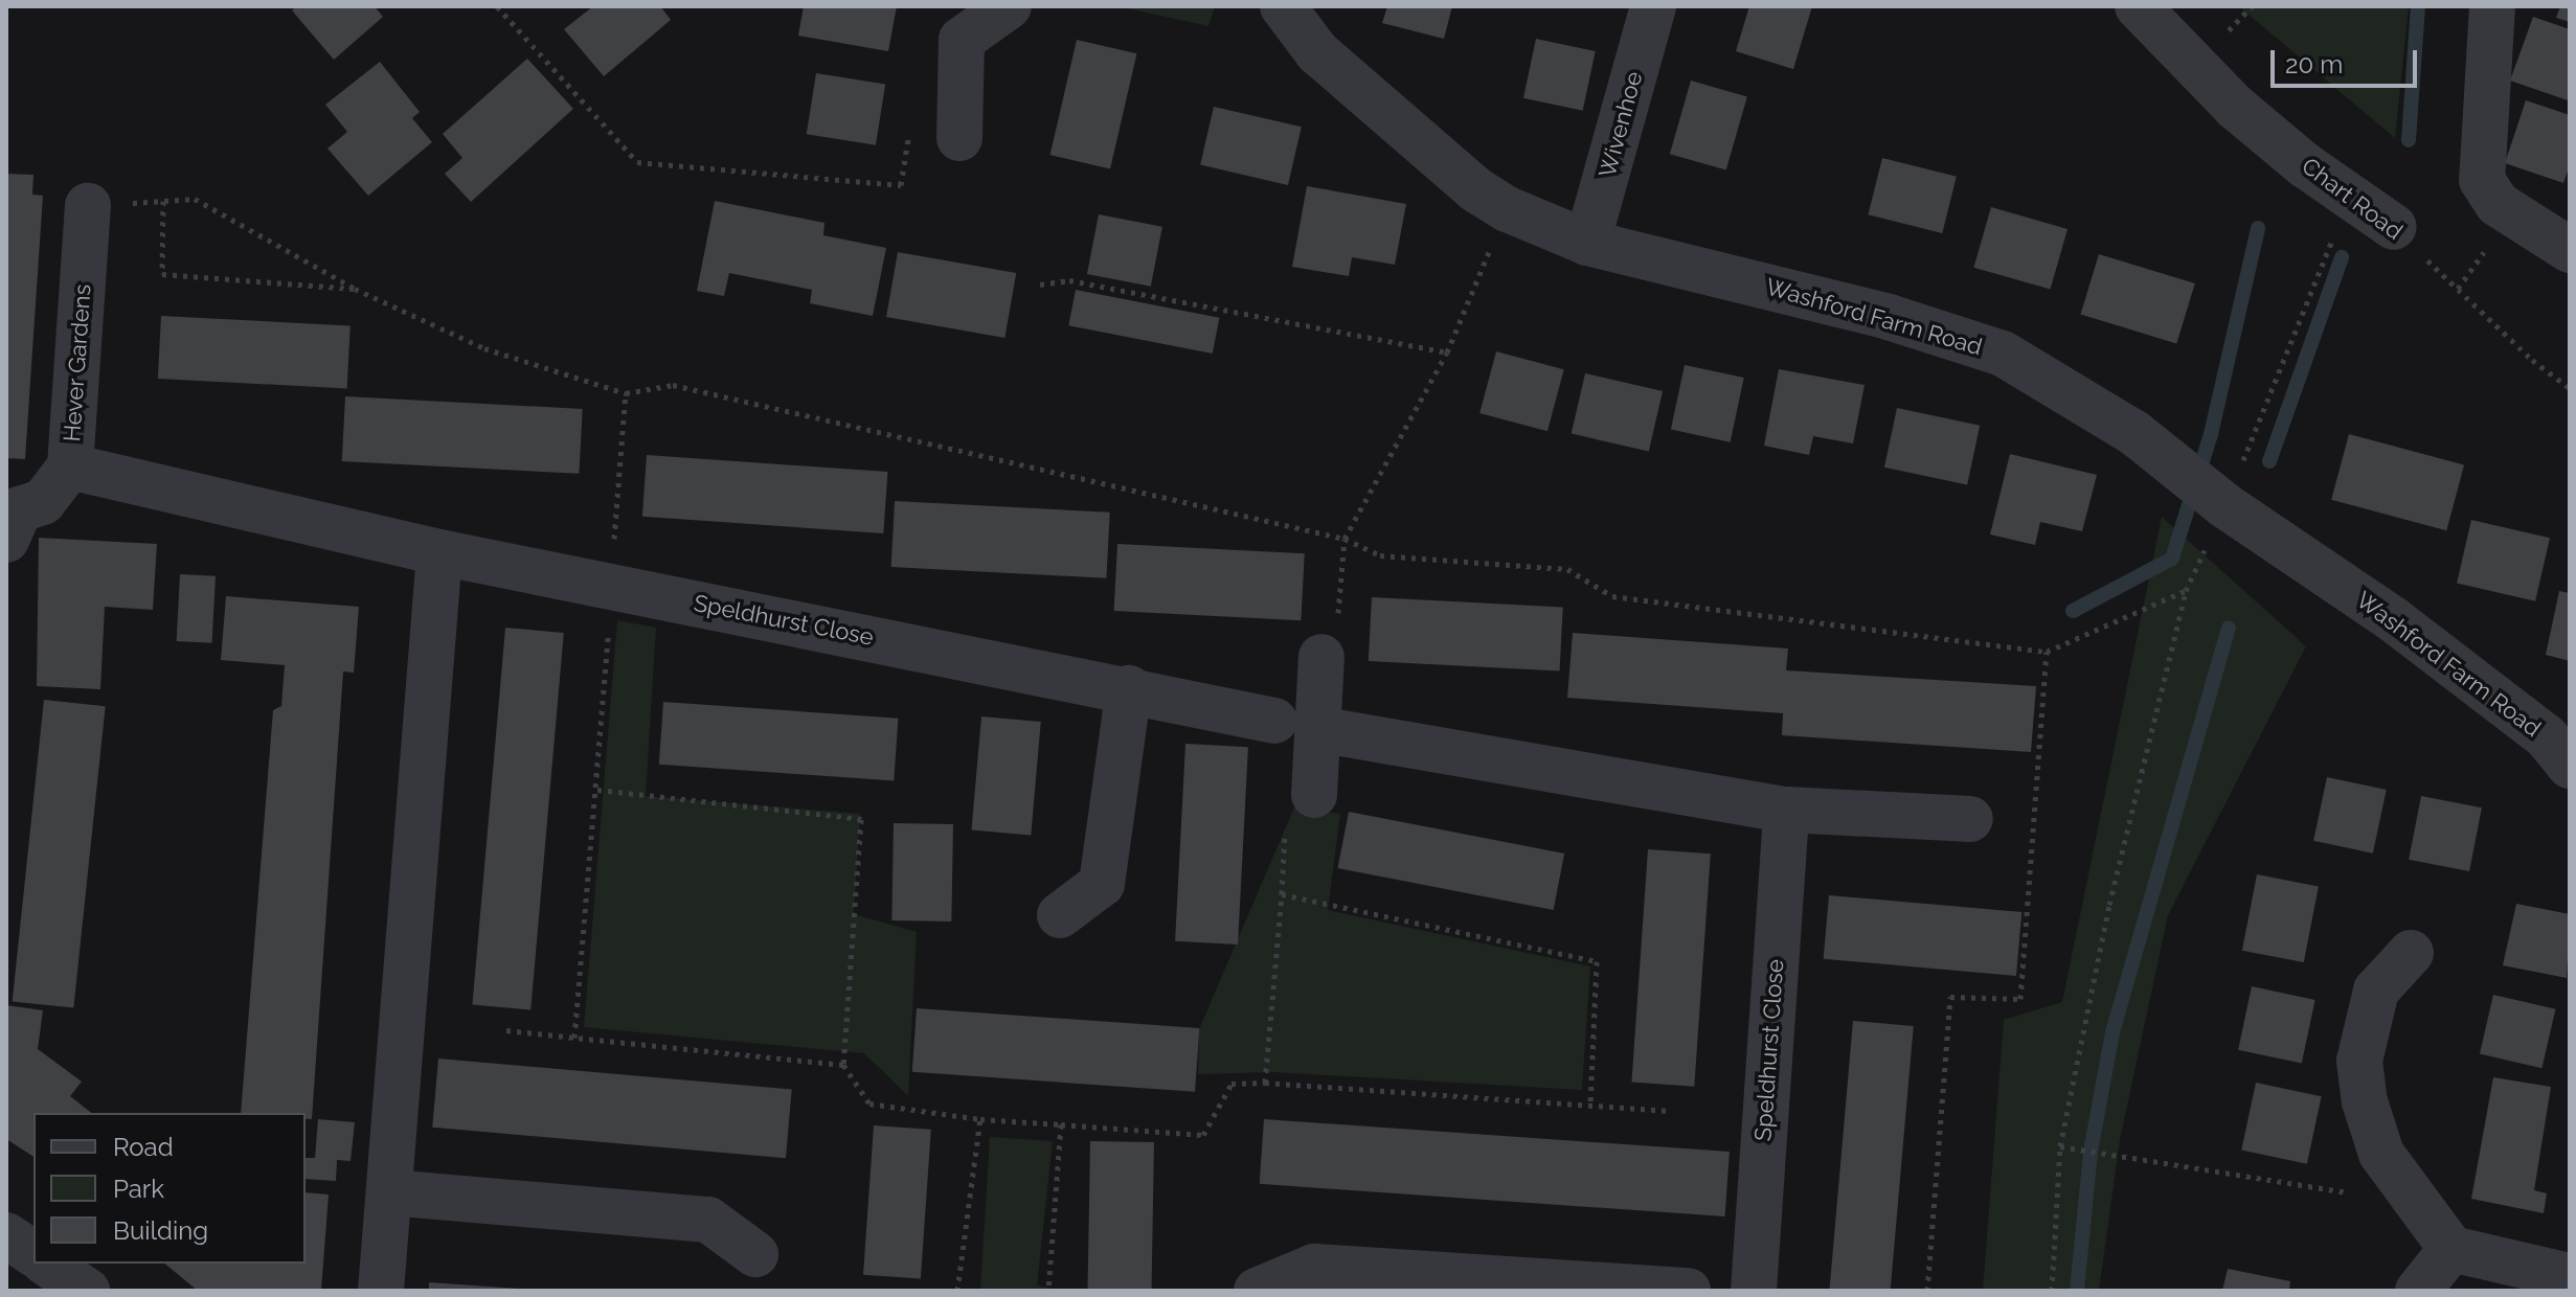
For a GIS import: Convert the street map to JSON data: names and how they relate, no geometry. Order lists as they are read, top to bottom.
{
  "streets": {
    "street": [
      "Wivenhoe",
      "Chart Road",
      "Washford Farm Road",
      "Hever Gardens",
      "Speldhurst Close"
    ]
  },
  "crossings": [
    ["Wivenhoe", "Washford Farm Road"],
    ["Hever Gardens", "Speldhurst Close"]
  ],
  "legend": ["Road", "Park", "Building"],
  "scale_bar": "20 m"
}
